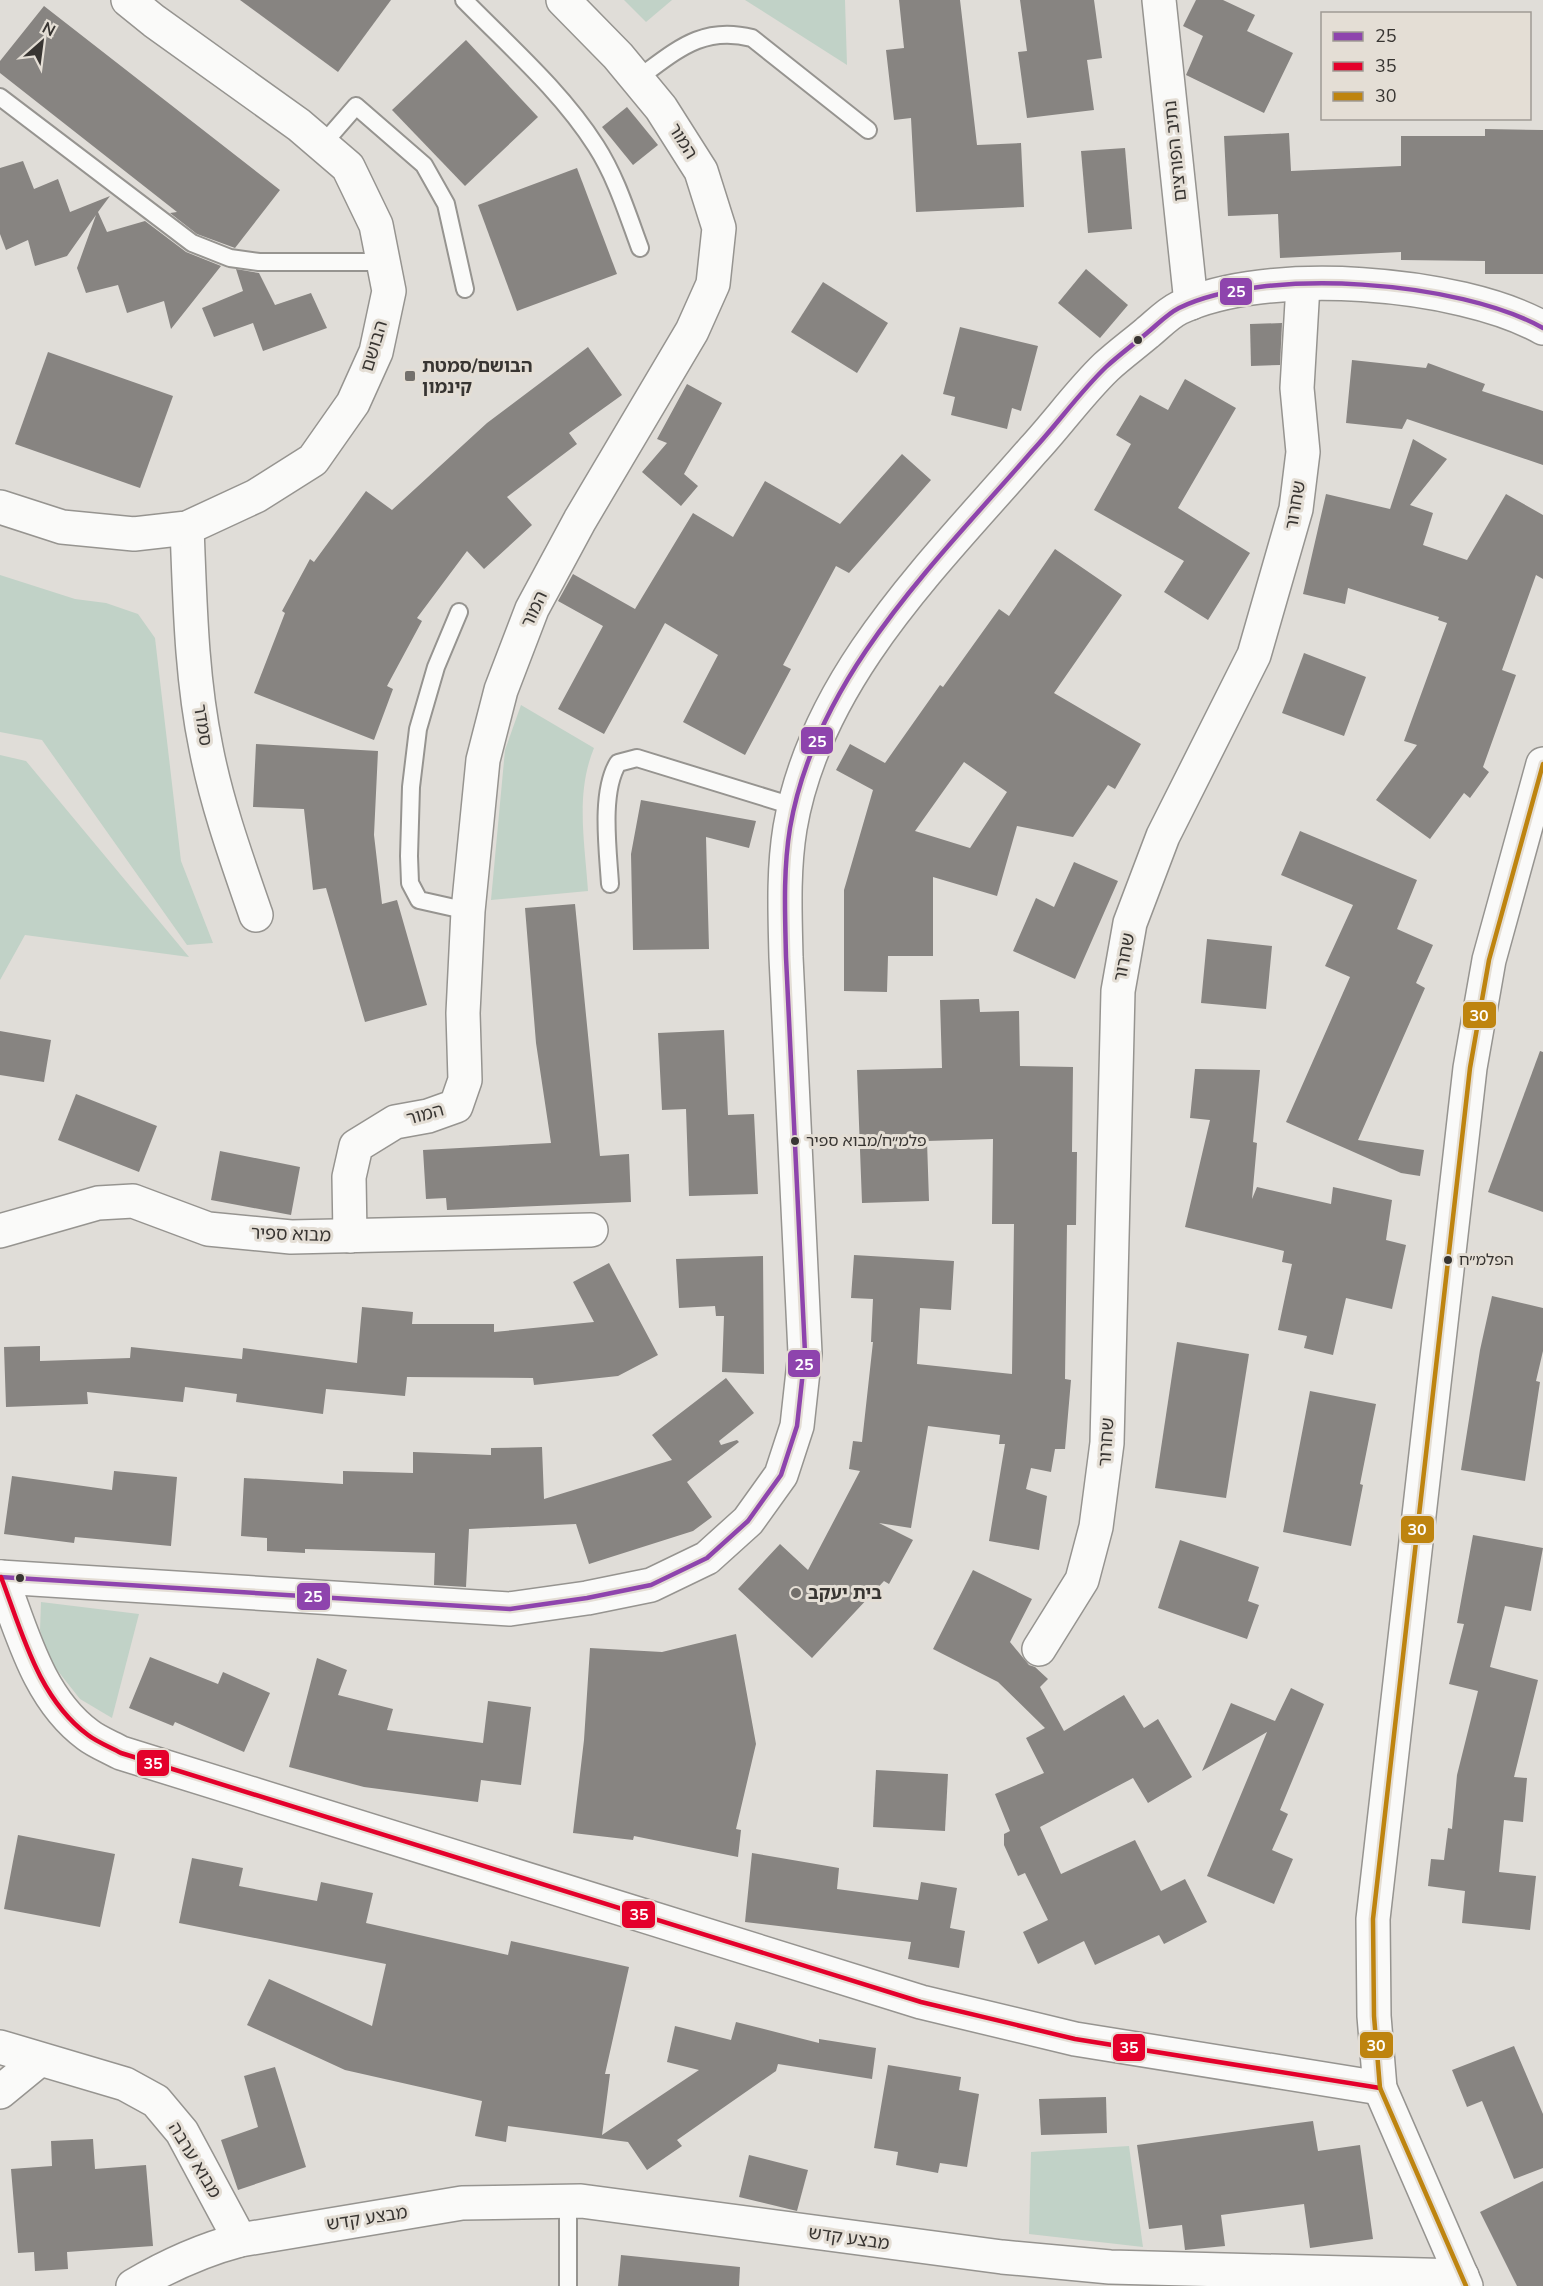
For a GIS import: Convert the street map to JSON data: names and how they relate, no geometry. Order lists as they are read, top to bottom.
{
  "streets": {
    "street": [
      "המור",
      "נתיב הפורצים",
      "הבושם",
      "שחרור",
      "סמדר",
      "מבוא ספיר",
      "מבוא ערבה",
      "מבצע קדש"
    ]
  },
  "crossings": [
    ["המור", "מבוא ספיר"],
    ["הבושם", "סמדר"],
    ["מבוא ערבה", "מבצע קדש"]
  ],
  "places": {
    "transit": ["הבושם/סמטת קינמון"],
    "other": ["פלמ״ח/מבוא ספיר", "הפלמ״ח", "בית יעקב"]
  },
  "lines": ["transit line 25", "transit line 30", "transit line 35"],
  "legend": ["25", "35", "30"],
  "north": "top right"
}
